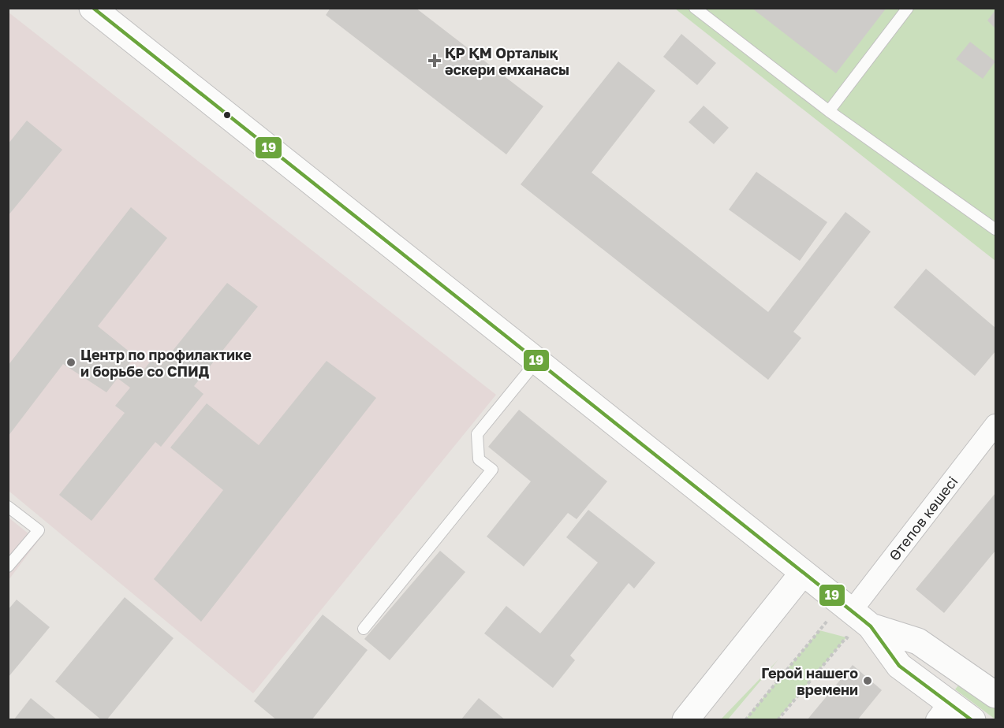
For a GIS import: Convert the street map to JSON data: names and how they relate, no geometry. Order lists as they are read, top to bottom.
{
  "streets": {
    "street": ["Өтепов көшесі"]
  },
  "places": {
    "health": ["ҚР ҚМ Орталық әскери емханасы"],
    "other": ["Центр по профилактике и борьбе со СПИД", "Герой нашего времени"]
  },
  "lines": ["transit line 19"]
}
